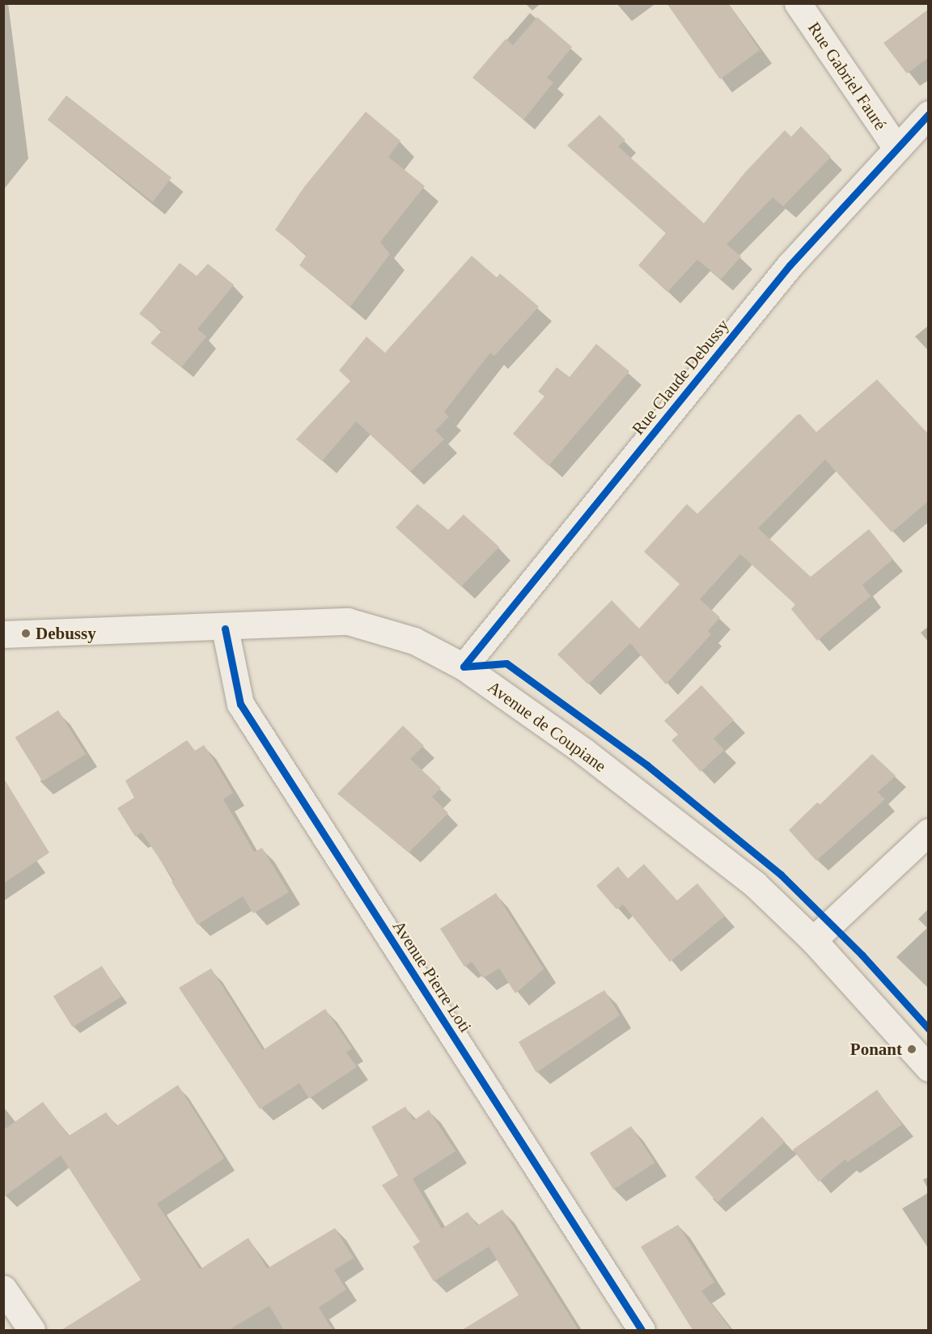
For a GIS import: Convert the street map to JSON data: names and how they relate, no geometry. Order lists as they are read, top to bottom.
{
  "streets": {
    "street": [
      "Rue Gabriel Fauré",
      "Rue Claude Debussy",
      "Avenue de Coupiane",
      "Avenue Pierre Loti"
    ]
  },
  "crossings": [
    ["Rue Gabriel Fauré", "Rue Claude Debussy"],
    ["Rue Claude Debussy", "Avenue de Coupiane"],
    ["Avenue de Coupiane", "Avenue Pierre Loti"]
  ],
  "places": ["Debussy", "Ponant"]
}
